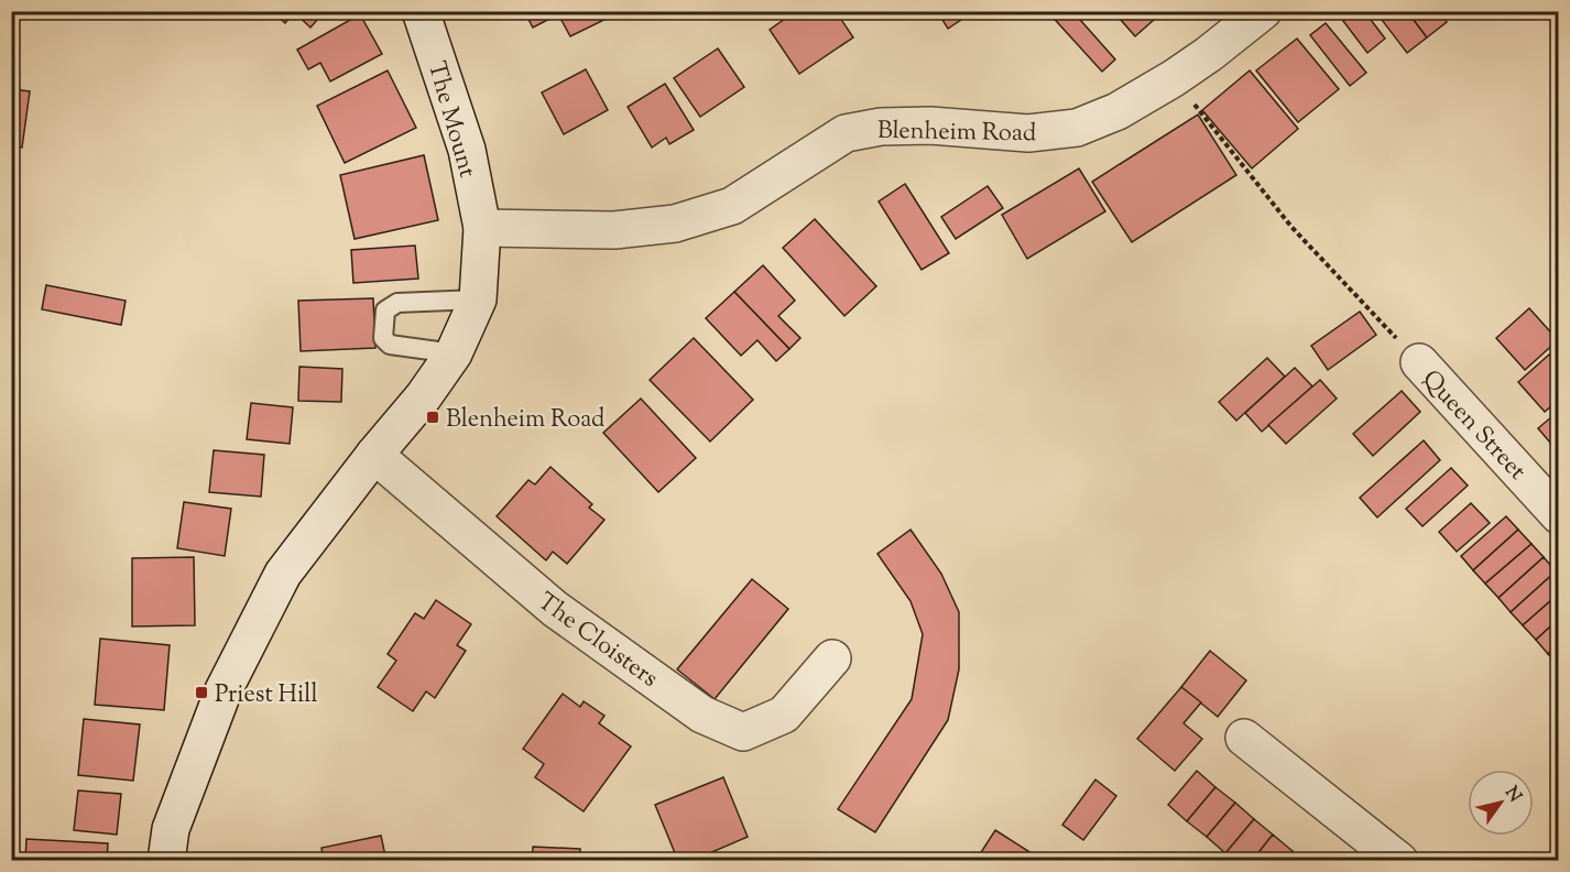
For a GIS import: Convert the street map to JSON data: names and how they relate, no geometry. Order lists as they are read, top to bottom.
{
  "streets": {
    "street": [
      "The Mount",
      "Blenheim Road",
      "Queen Street",
      "The Cloisters"
    ]
  },
  "crossings": [
    ["The Mount", "Blenheim Road"]
  ],
  "places": {
    "transit": ["Blenheim Road", "Priest Hill"]
  },
  "north": "top right"
}
